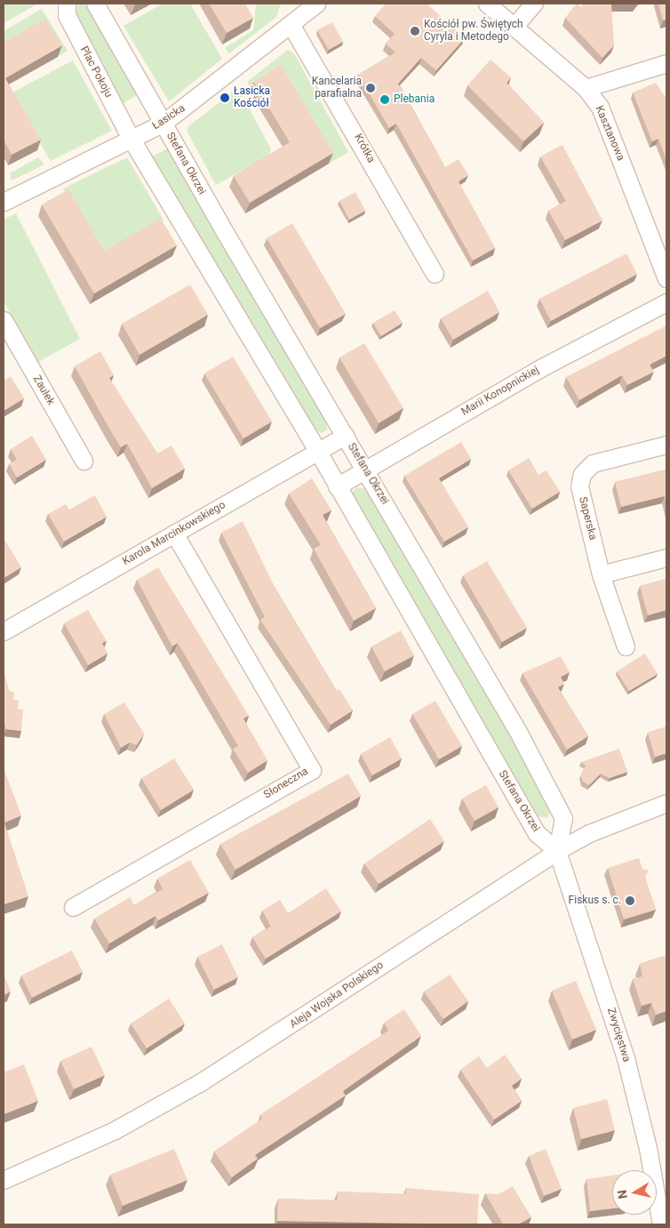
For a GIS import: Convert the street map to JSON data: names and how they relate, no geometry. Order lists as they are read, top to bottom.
{
  "streets": {
    "street": [
      "Plac Pokoju",
      "Łasicka",
      "Kasztanowa",
      "Krótka",
      "Stefana Okrzei",
      "Zaułek",
      "Marii Konopnickiej",
      "Saperska",
      "Karola Marcinkowskiego",
      "Słoneczna",
      "Aleja Wojska Polskiego",
      "Zwycięstwa"
    ]
  },
  "crossings": [
    ["Plac Pokoju", "Łasicka"],
    ["Plac Pokoju", "Stefana Okrzei"],
    ["Łasicka", "Krótka"],
    ["Łasicka", "Stefana Okrzei"],
    ["Stefana Okrzei", "Marii Konopnickiej"],
    ["Stefana Okrzei", "Karola Marcinkowskiego"],
    ["Stefana Okrzei", "Aleja Wojska Polskiego"],
    ["Stefana Okrzei", "Zwycięstwa"],
    ["Karola Marcinkowskiego", "Słoneczna"],
    ["Aleja Wojska Polskiego", "Zwycięstwa"]
  ],
  "places": [
    "Kościół pw. Świętych Cyryla i Metodego",
    "Kancelaria parafialna",
    "Łasicka Kościół",
    "Plebania",
    "Fiskus s. c."
  ],
  "north": "left"
}
